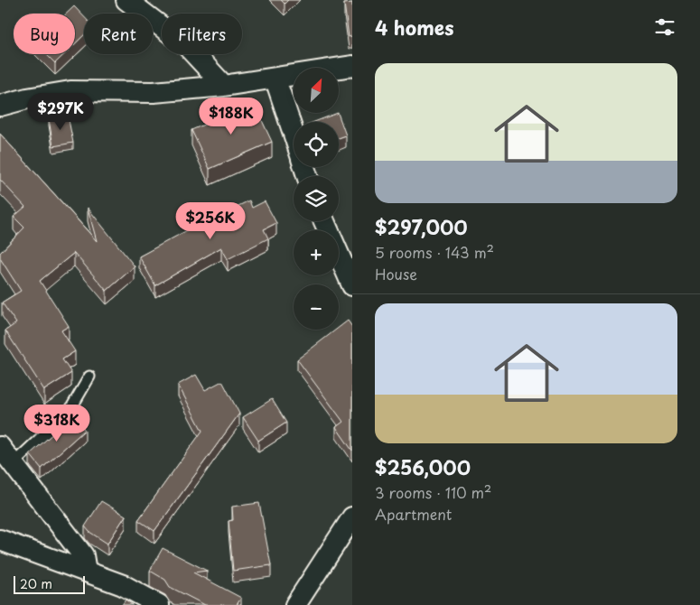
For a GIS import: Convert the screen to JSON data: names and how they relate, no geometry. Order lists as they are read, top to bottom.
{
  "scale_bar": "20 m",
  "north": "top right",
  "page": {
    "heading": "4 homes",
    "chip": ["Buy", "Rent", "Filters"],
    "list": [
      {
        "name": "$297,000",
        "note": "5 rooms · 143 m² · House"
      },
      {
        "name": "$256,000",
        "note": "3 rooms · 110 m² · Apartment"
      }
    ],
    "map_buttons": ["+", "−"],
    "price": [
      "$297K",
      "$188K",
      "$256K",
      "$318K"
    ],
    "scale": "20 m"
  }
}
